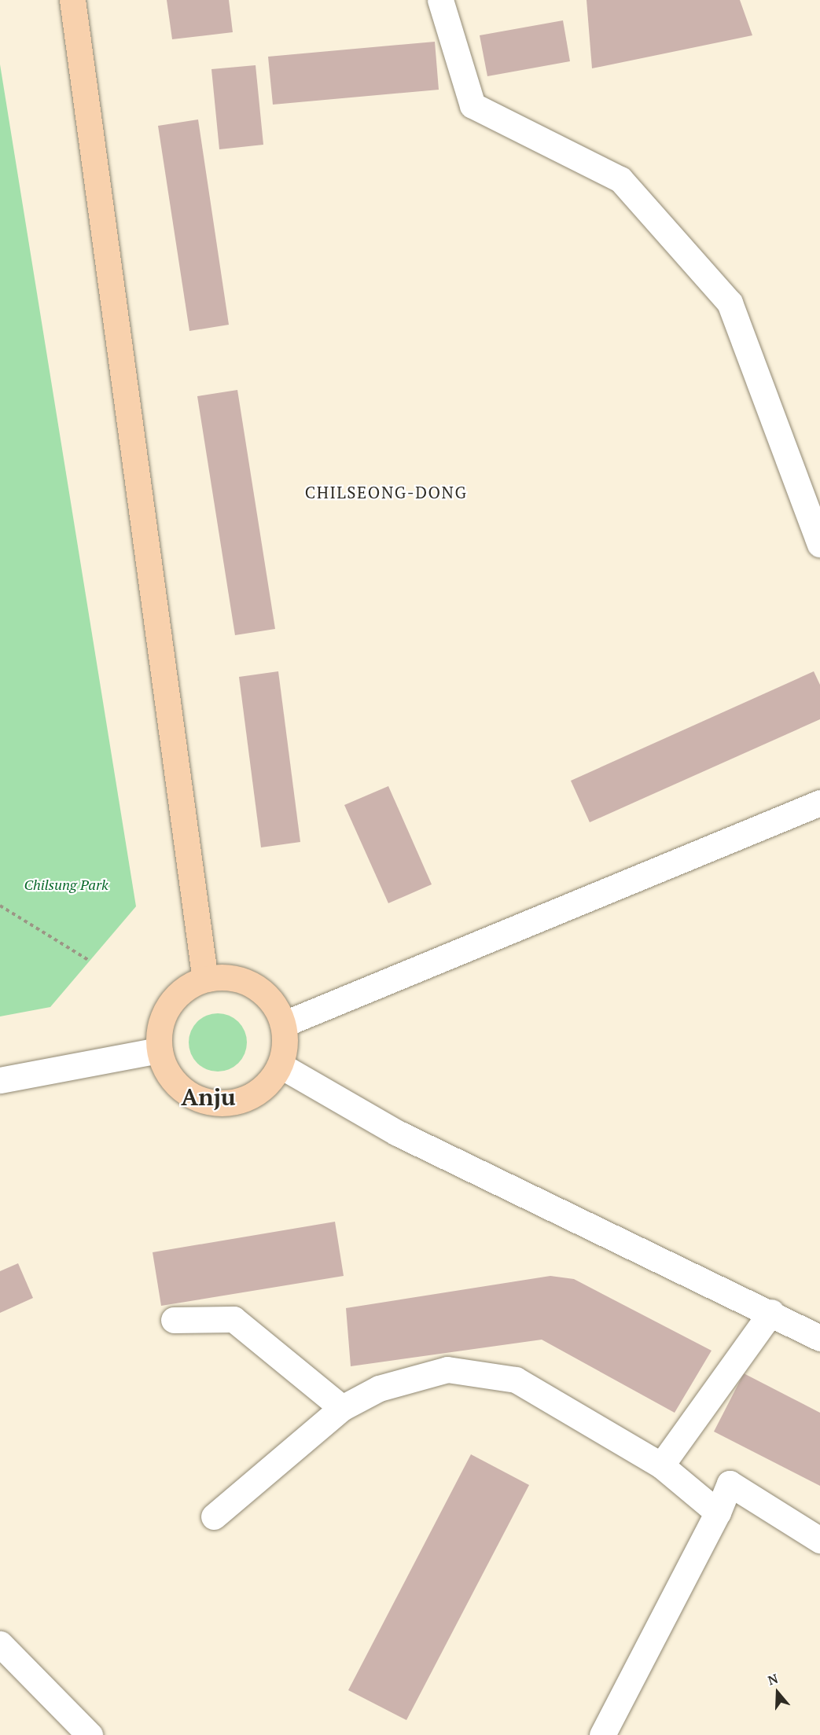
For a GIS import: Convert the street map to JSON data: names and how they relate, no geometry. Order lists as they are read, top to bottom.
{
  "districts": ["CHILSEONG-DONG", "Anju"],
  "parks": ["Chilsung Park"],
  "north": "top"
}
